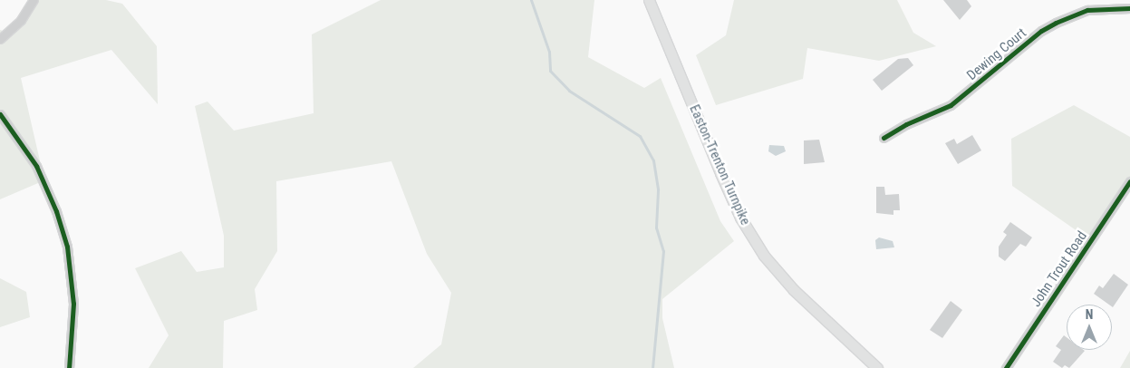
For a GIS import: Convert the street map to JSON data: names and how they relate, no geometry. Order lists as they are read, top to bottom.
{
  "streets": {
    "main road": ["Easton-Trenton Turnpike"],
    "street": ["Dewing Court", "John Trout Road"]
  },
  "north": "top"
}
